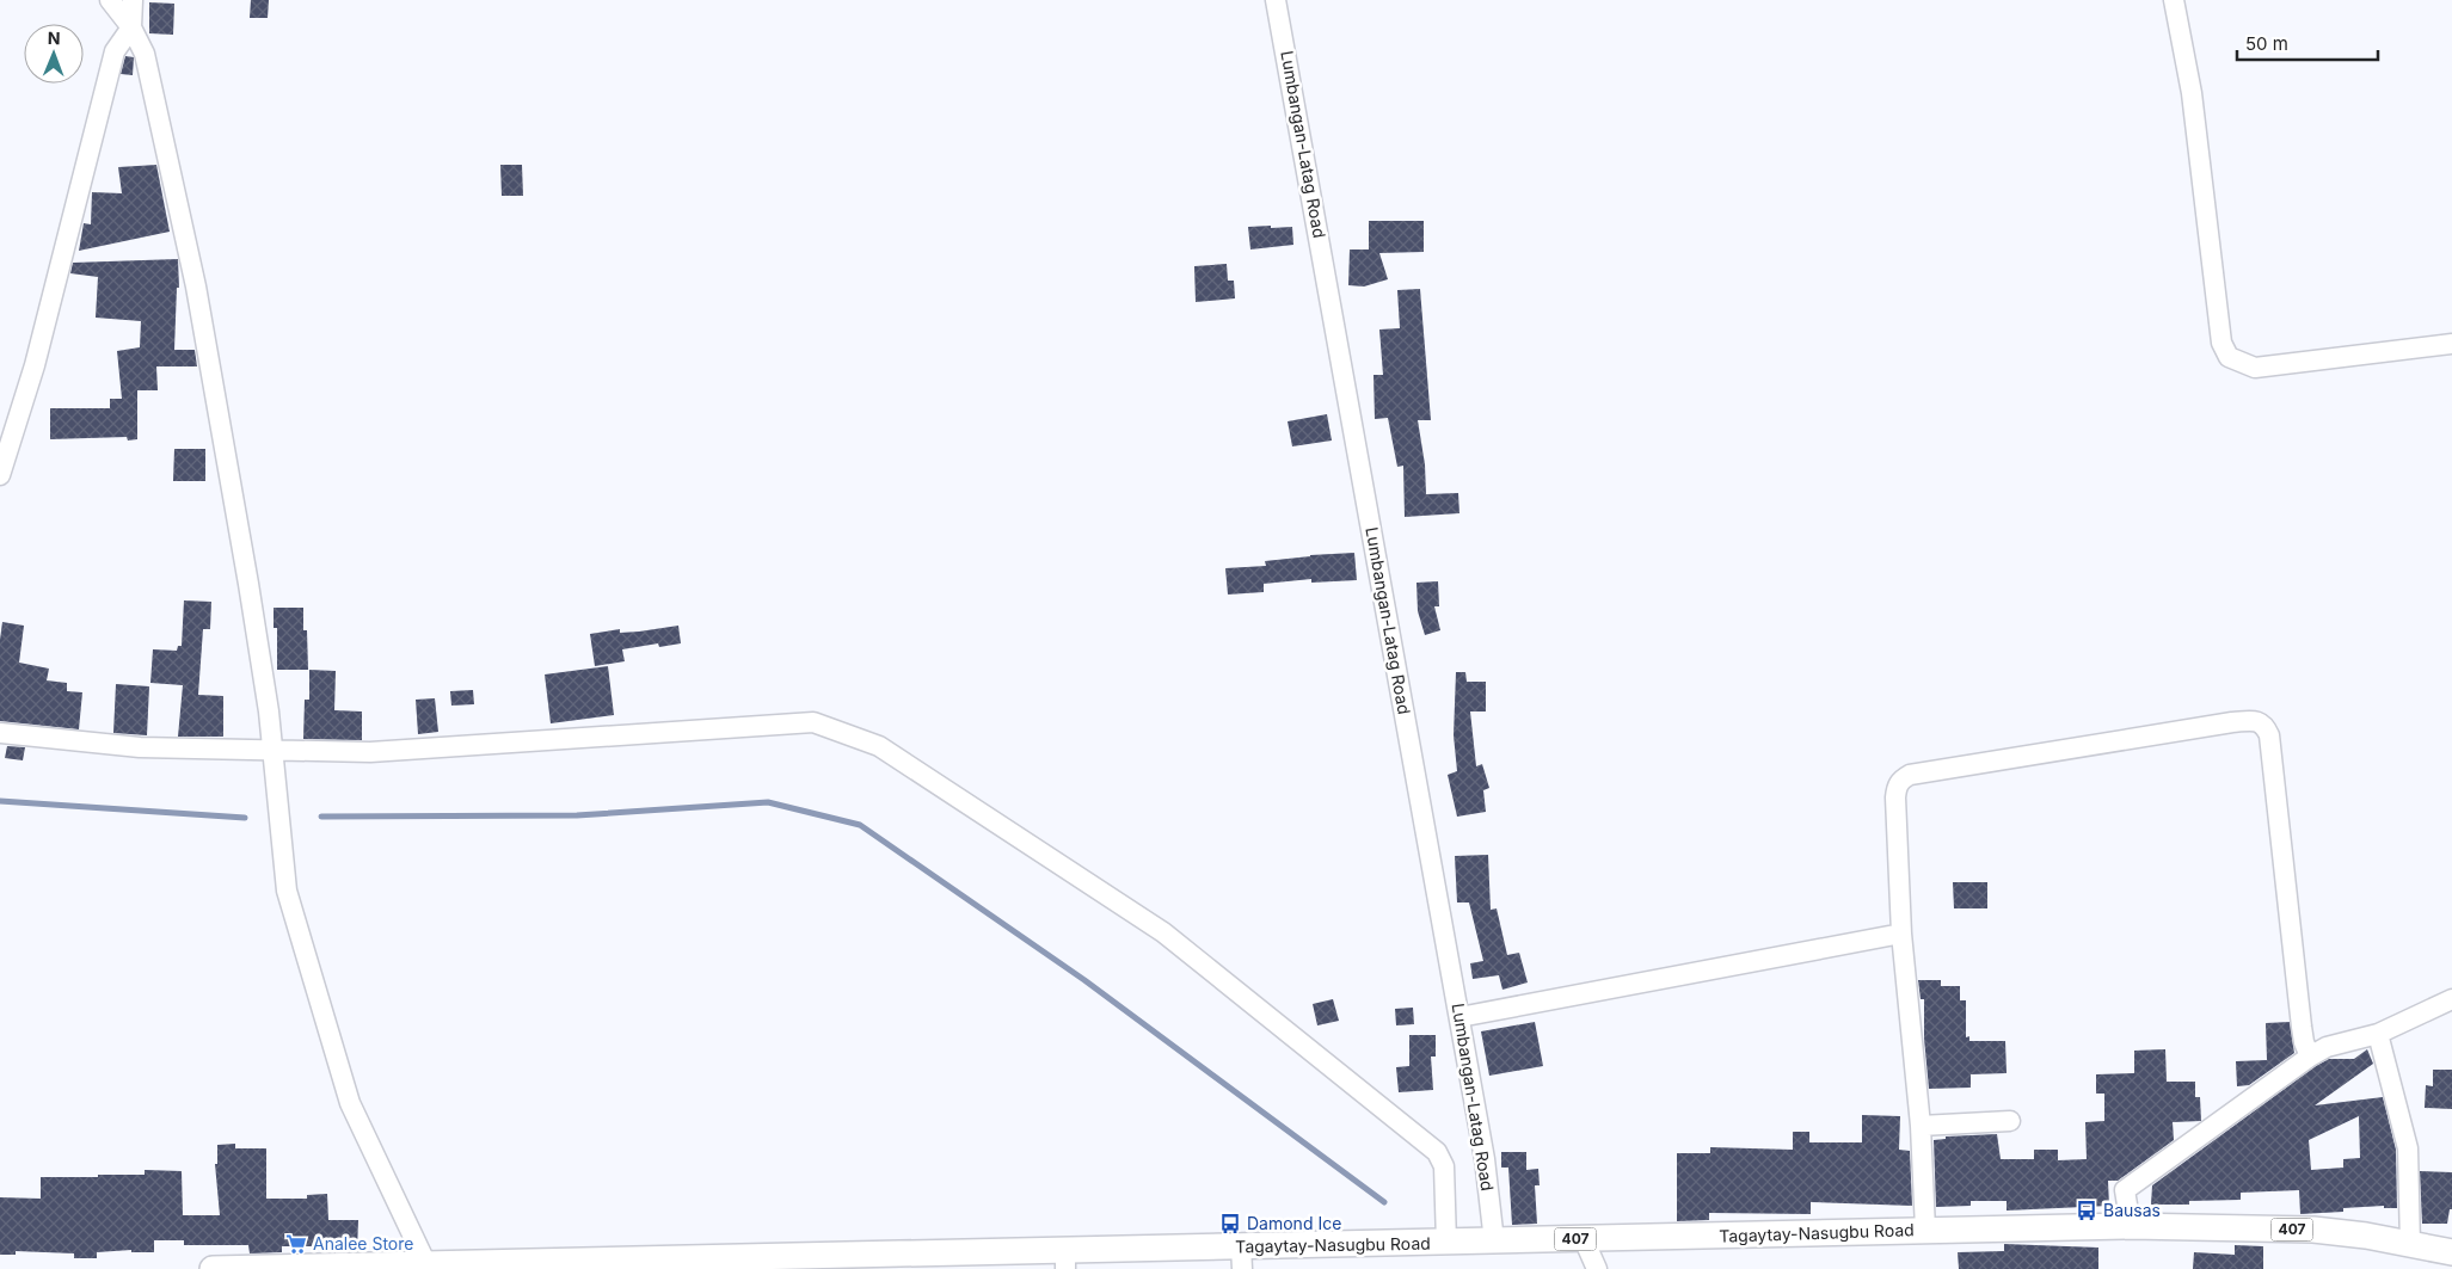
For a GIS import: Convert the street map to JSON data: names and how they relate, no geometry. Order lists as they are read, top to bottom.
{
  "streets": {
    "main road": ["407", "Tagaytay-Nasugbu Road"],
    "street": ["Lumbangan-Latag Road"]
  },
  "crossings": [
    ["Lumbangan-Latag Road", "Tagaytay-Nasugbu Road"]
  ],
  "places": {
    "bus stop": ["Bausas", "Damond Ice"],
    "supermarket": ["Analee Store"]
  },
  "scale_bar": "50 m",
  "north": "top"
}
